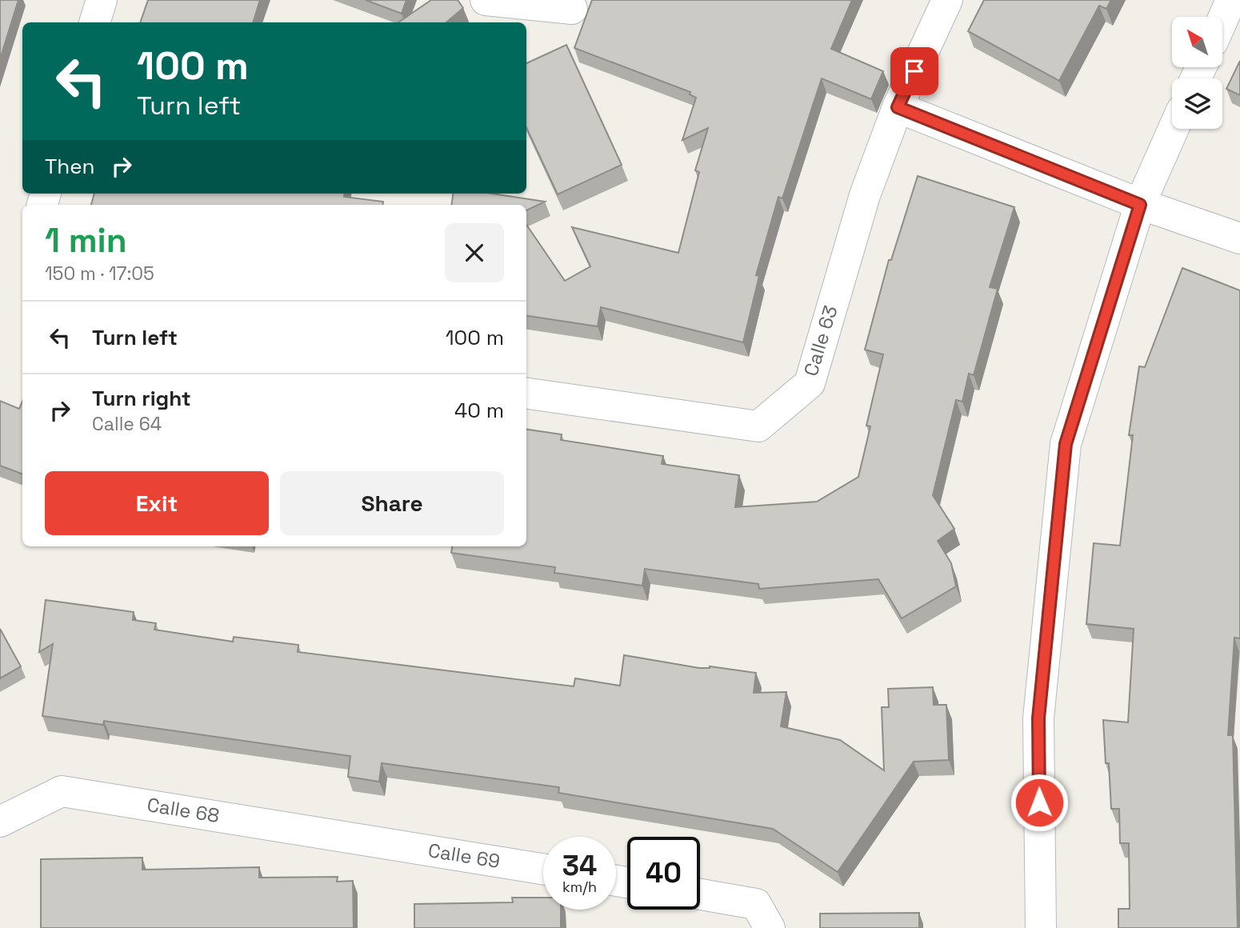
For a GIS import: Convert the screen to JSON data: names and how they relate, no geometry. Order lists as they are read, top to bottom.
{
  "streets": {
    "street": ["Calle 63", "Calle 68", "Calle 69"]
  },
  "crossings": [
    ["Calle 68", "Calle 69"]
  ],
  "north": "top left",
  "page": {
    "turn": ["100 m", "Turn left"],
    "then": "Then",
    "heading": ["1 min", "150 m · 17:05"],
    "list": [
      {
        "name": "Turn left",
        "value": "100 m"
      },
      {
        "name": "Turn right",
        "note": "Calle 64",
        "value": "40 m"
      }
    ],
    "buttons": ["Exit", "Share"],
    "speed": "34 km/h",
    "limit": "40"
  }
}
